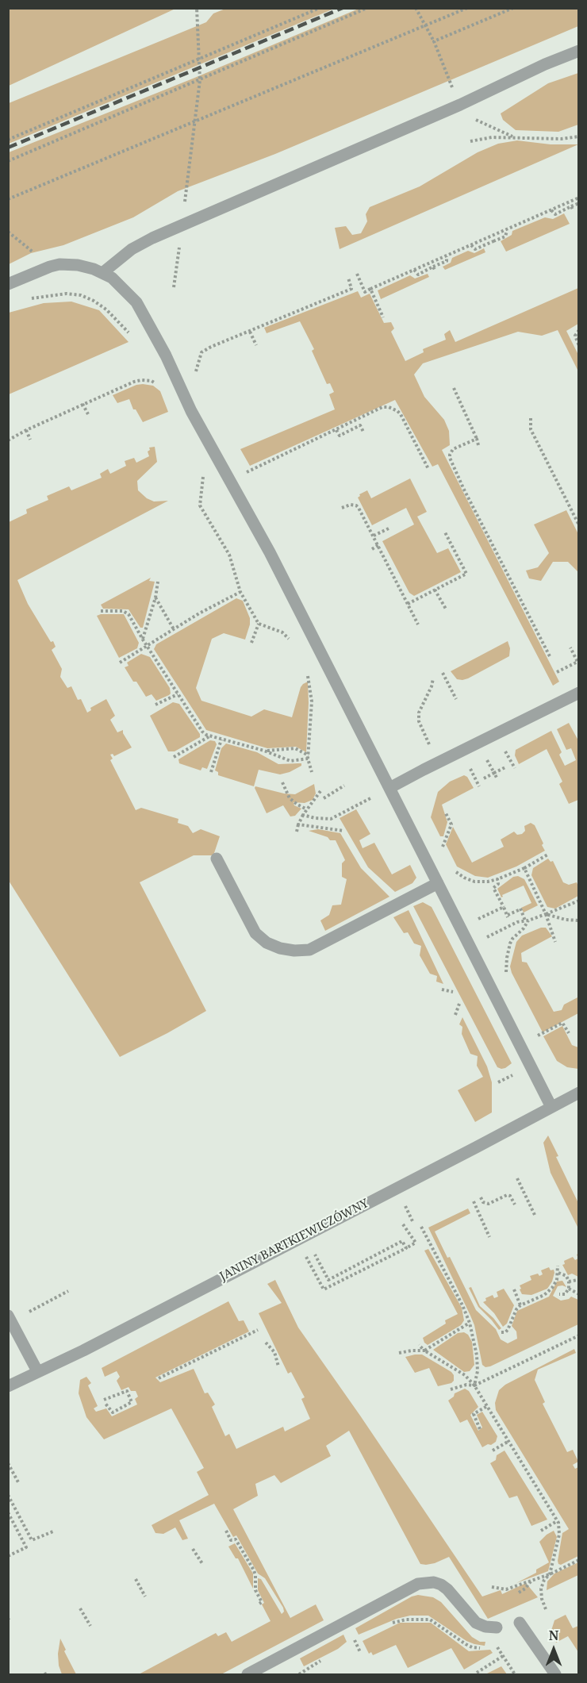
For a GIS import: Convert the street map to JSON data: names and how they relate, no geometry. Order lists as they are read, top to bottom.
{
  "streets": {
    "street": ["JANINY BARTKIEWICZÓWNY"]
  },
  "north": "top"
}
